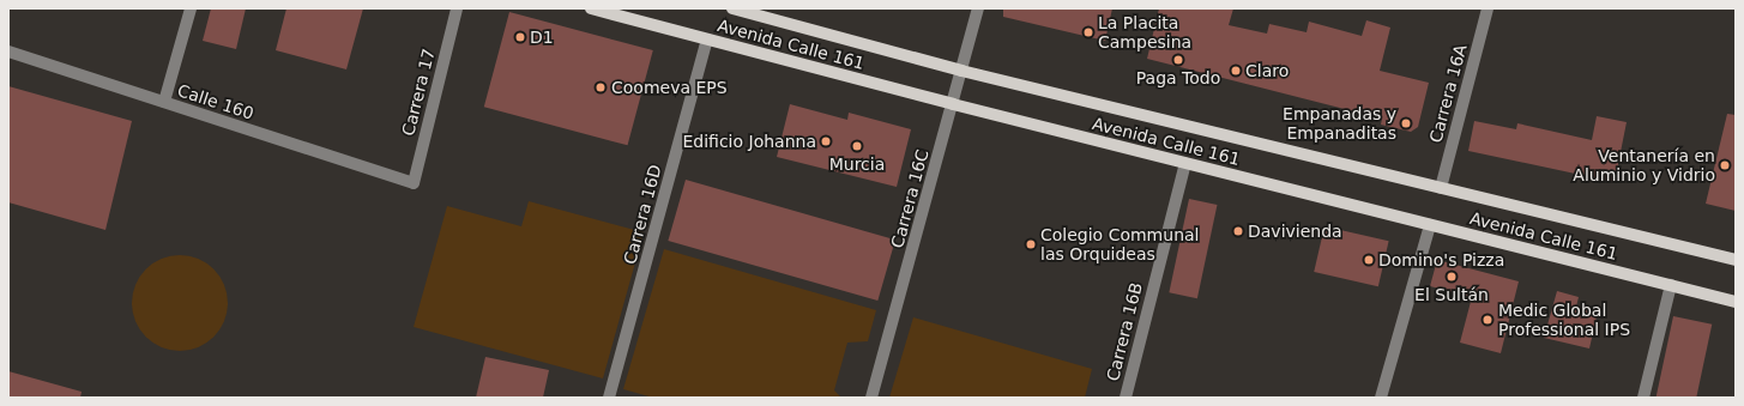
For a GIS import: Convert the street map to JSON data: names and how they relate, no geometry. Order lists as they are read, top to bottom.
{
  "streets": {
    "main road": ["Avenida Calle 161"],
    "street": [
      "Carrera 17",
      "Carrera 16A",
      "Calle 160",
      "Carrera 16C",
      "Carrera 16D",
      "Carrera 16B"
    ]
  },
  "crossings": [
    ["Avenida Calle 161", "Carrera 16A"],
    ["Avenida Calle 161", "Carrera 16C"],
    ["Avenida Calle 161", "Carrera 16D"],
    ["Avenida Calle 161", "Carrera 16B"],
    ["Carrera 17", "Calle 160"]
  ],
  "places": [
    "La Placita Campesina",
    "D1",
    "Paga Todo",
    "Claro",
    "Coomeva EPS",
    "Empanadas y Empanaditas",
    "Edificio Johanna",
    "Murcia",
    "Ventanería en Aluminio y Vidrio",
    "Davivienda",
    "Colegio Communal las Orquideas",
    "Domino's Pizza",
    "El Sultán",
    "Medic Global Professional IPS"
  ]
}
